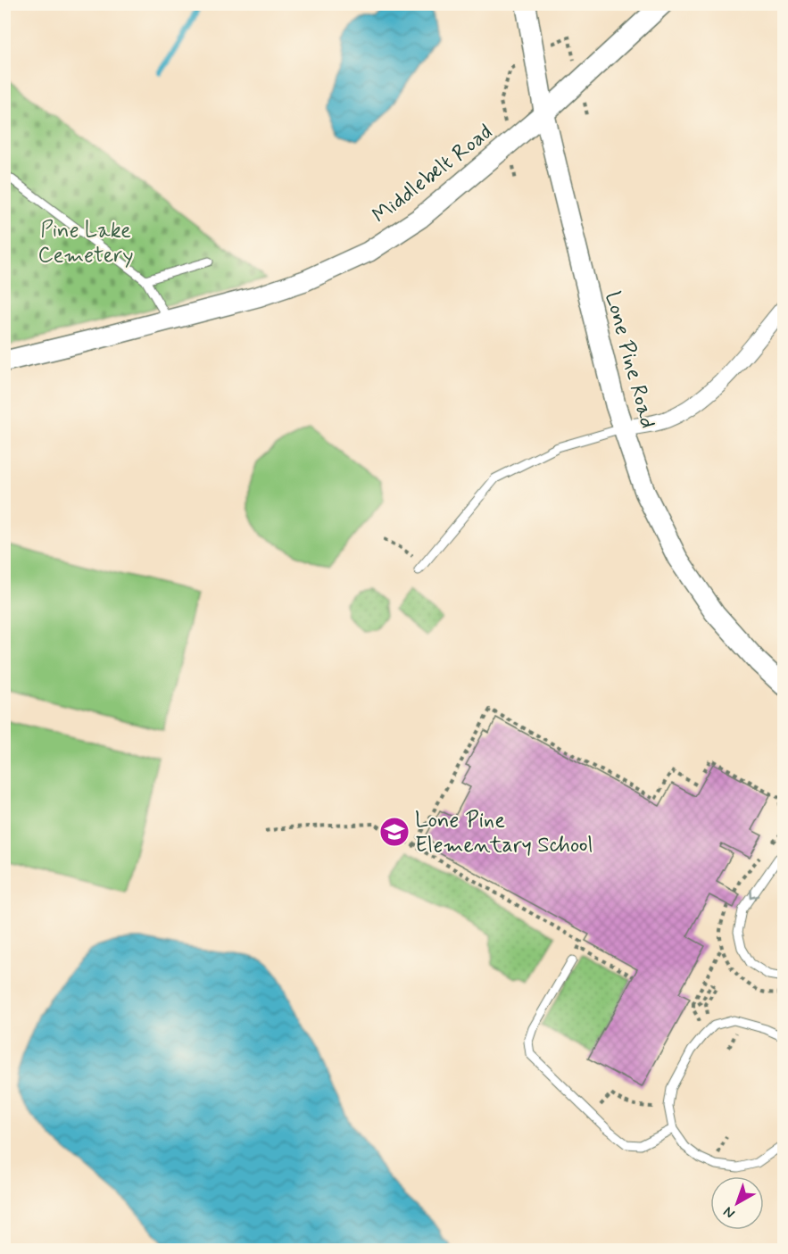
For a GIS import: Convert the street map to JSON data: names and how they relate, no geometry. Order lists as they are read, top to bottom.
{
  "streets": {
    "street": ["Middlebelt Road", "Lone Pine Road"]
  },
  "crossings": [
    ["Middlebelt Road", "Lone Pine Road"]
  ],
  "parks": ["Pine Lake Cemetery"],
  "places": {
    "school or university": ["Lone Pine Elementary School"]
  },
  "north": "bottom left"
}
